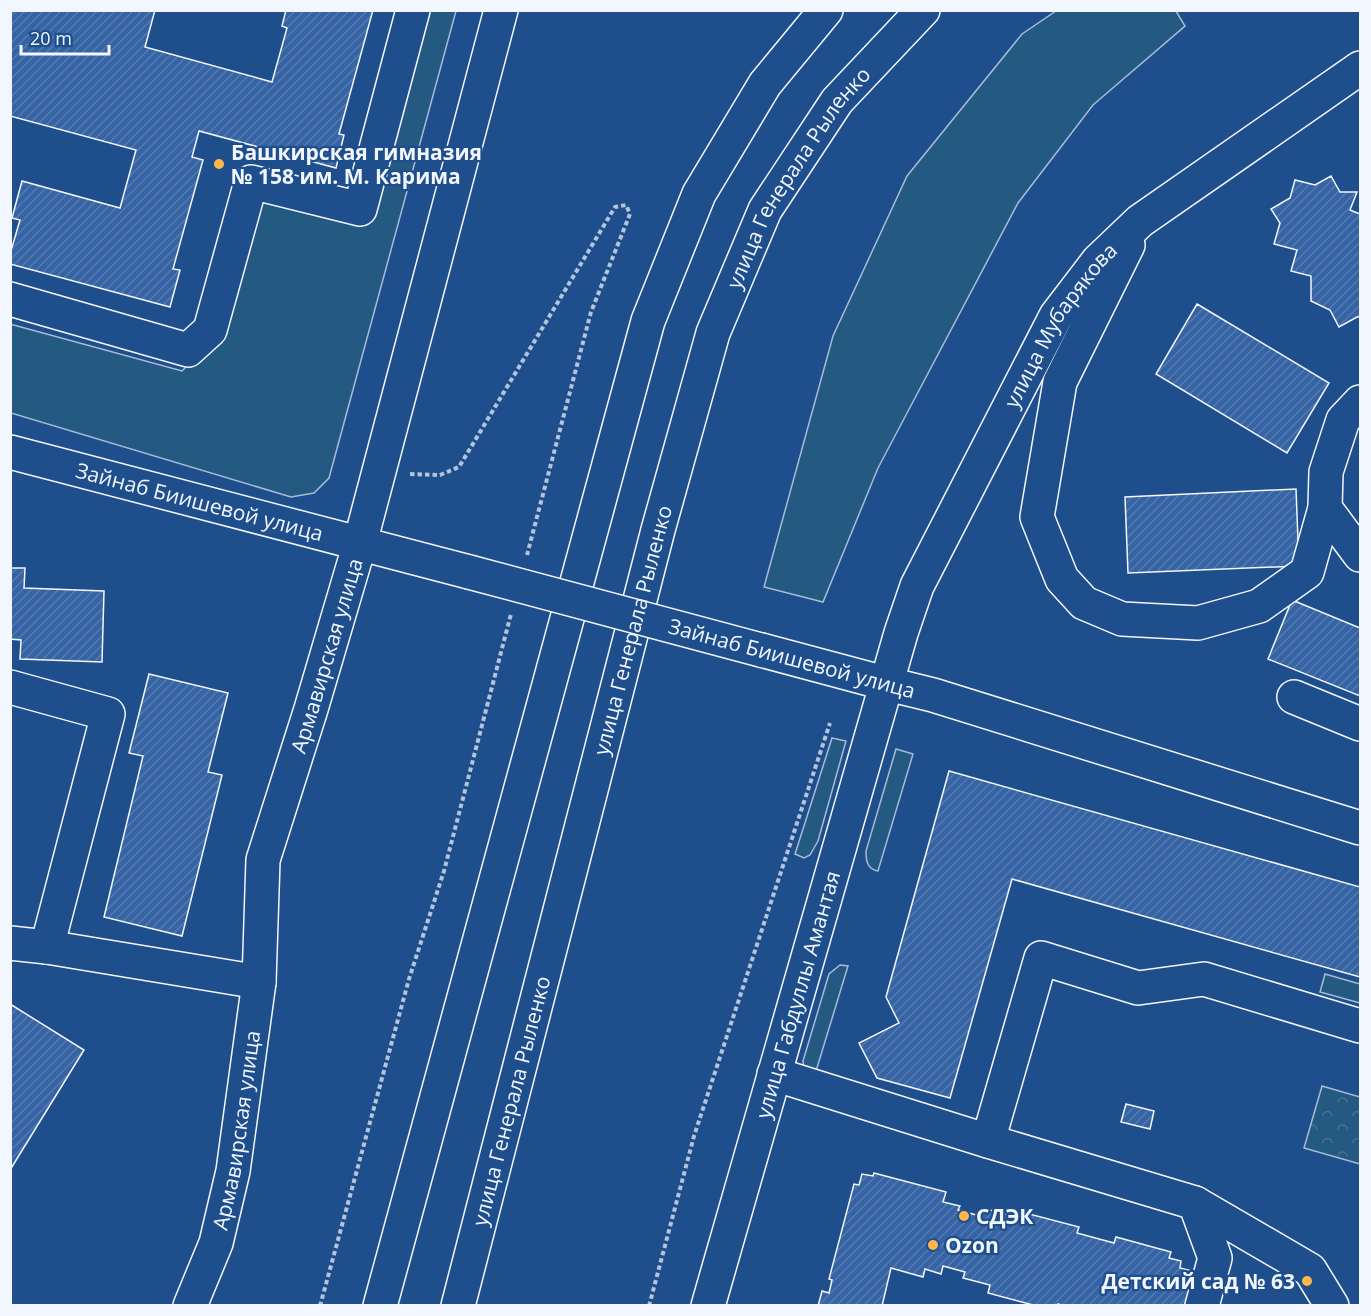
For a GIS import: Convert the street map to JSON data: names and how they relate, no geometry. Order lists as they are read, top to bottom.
{
  "streets": {
    "street": [
      "улица Генерала Рыленко",
      "улица Мубарякова",
      "Зайнаб Биишевой улица",
      "Армавирская улица",
      "улица Габдуллы Амантая"
    ]
  },
  "crossings": [
    ["улица Мубарякова", "Зайнаб Биишевой улица"],
    ["улица Мубарякова", "улица Габдуллы Амантая"],
    ["Зайнаб Биишевой улица", "Армавирская улица"],
    ["Зайнаб Биишевой улица", "улица Габдуллы Амантая"]
  ],
  "places": [
    "Башкирская гимназия № 158 им. М. Карима",
    "СДЭК",
    "Ozon",
    "Детский сад № 63"
  ],
  "scale_bar": "20 m"
}
